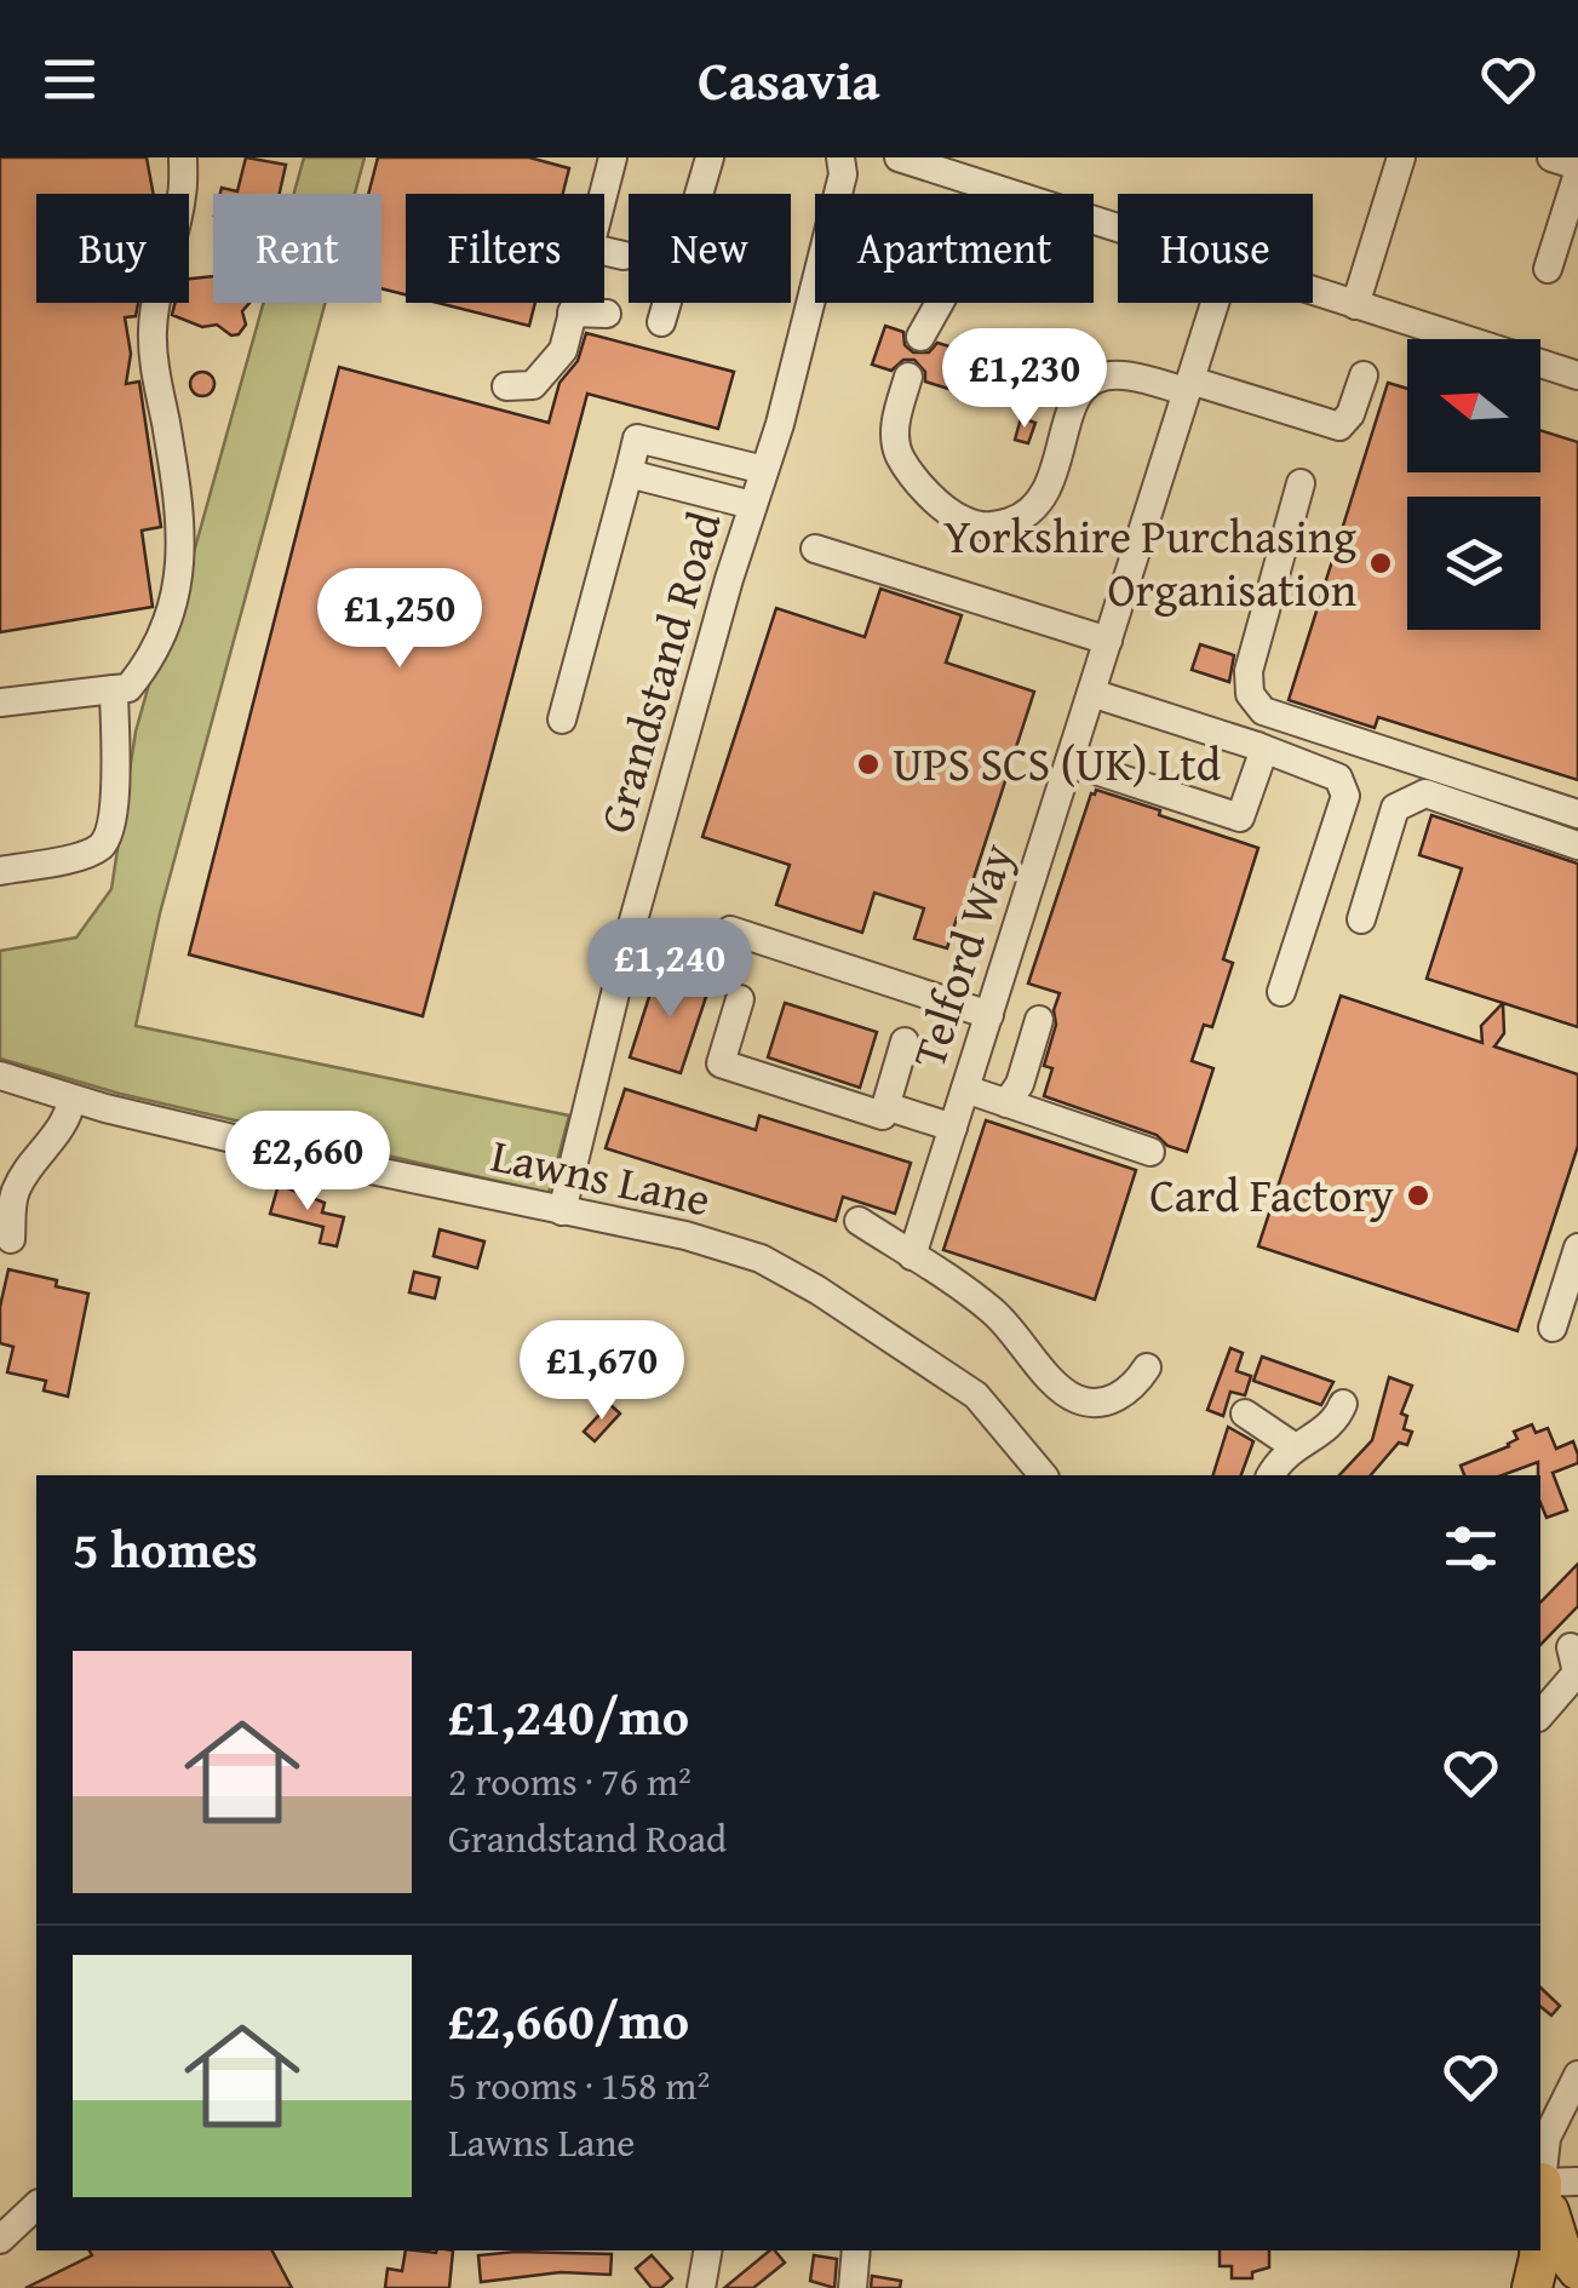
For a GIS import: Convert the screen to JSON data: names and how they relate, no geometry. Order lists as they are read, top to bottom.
{
  "streets": {
    "street": ["Grandstand Road", "Telford Way", "Lawns Lane"]
  },
  "crossings": [
    ["Grandstand Road", "Lawns Lane"]
  ],
  "places": ["Yorkshire Purchasing Organisation", "UPS SCS (UK) Ltd", "Card Factory"],
  "north": "left",
  "page": {
    "header": "Casavia",
    "chip": [
      "Buy",
      "Rent",
      "Filters",
      "New",
      "Apartment",
      "House"
    ],
    "price": [
      "£1,230",
      "£1,250",
      "£1,240",
      "£2,660",
      "£1,670"
    ],
    "heading": "5 homes",
    "list": [
      {
        "name": "£1,240/mo",
        "note": "2 rooms · 76 m² · Grandstand Road"
      },
      {
        "name": "£2,660/mo",
        "note": "5 rooms · 158 m² · Lawns Lane"
      }
    ]
  }
}
